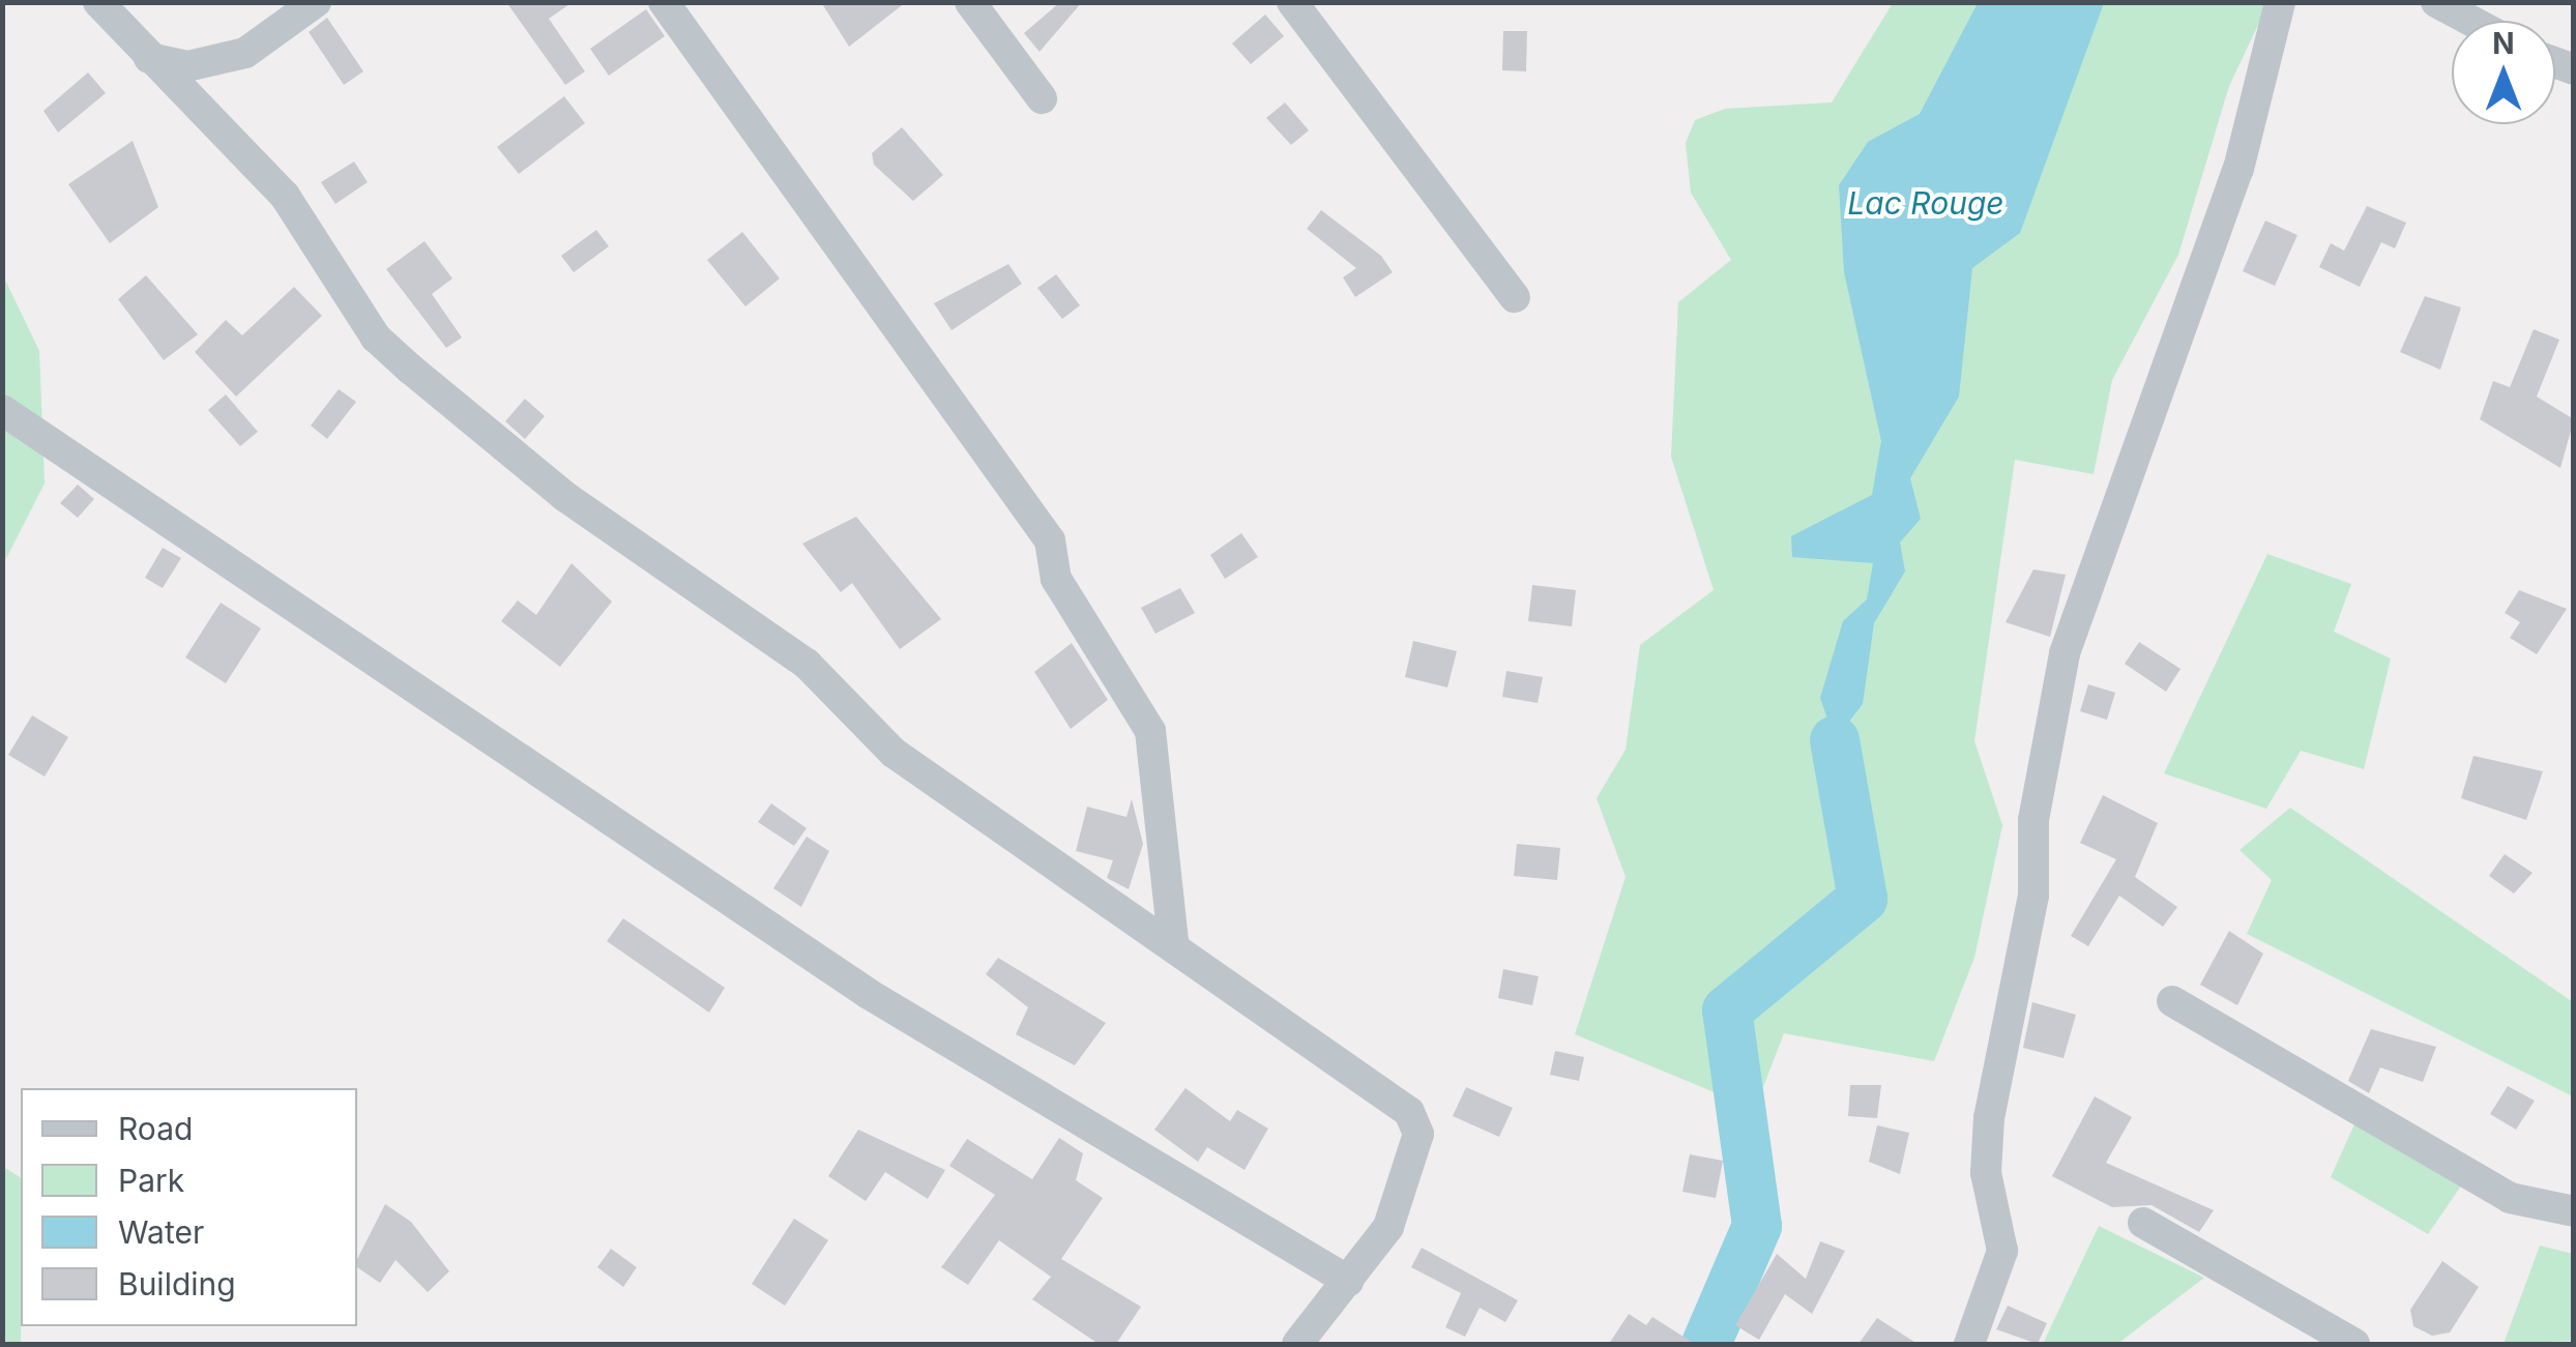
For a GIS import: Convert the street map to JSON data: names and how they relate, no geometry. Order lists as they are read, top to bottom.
{
  "water": ["Lac Rouge"],
  "legend": [
    "Road",
    "Park",
    "Water",
    "Building"
  ],
  "north": "top"
}
